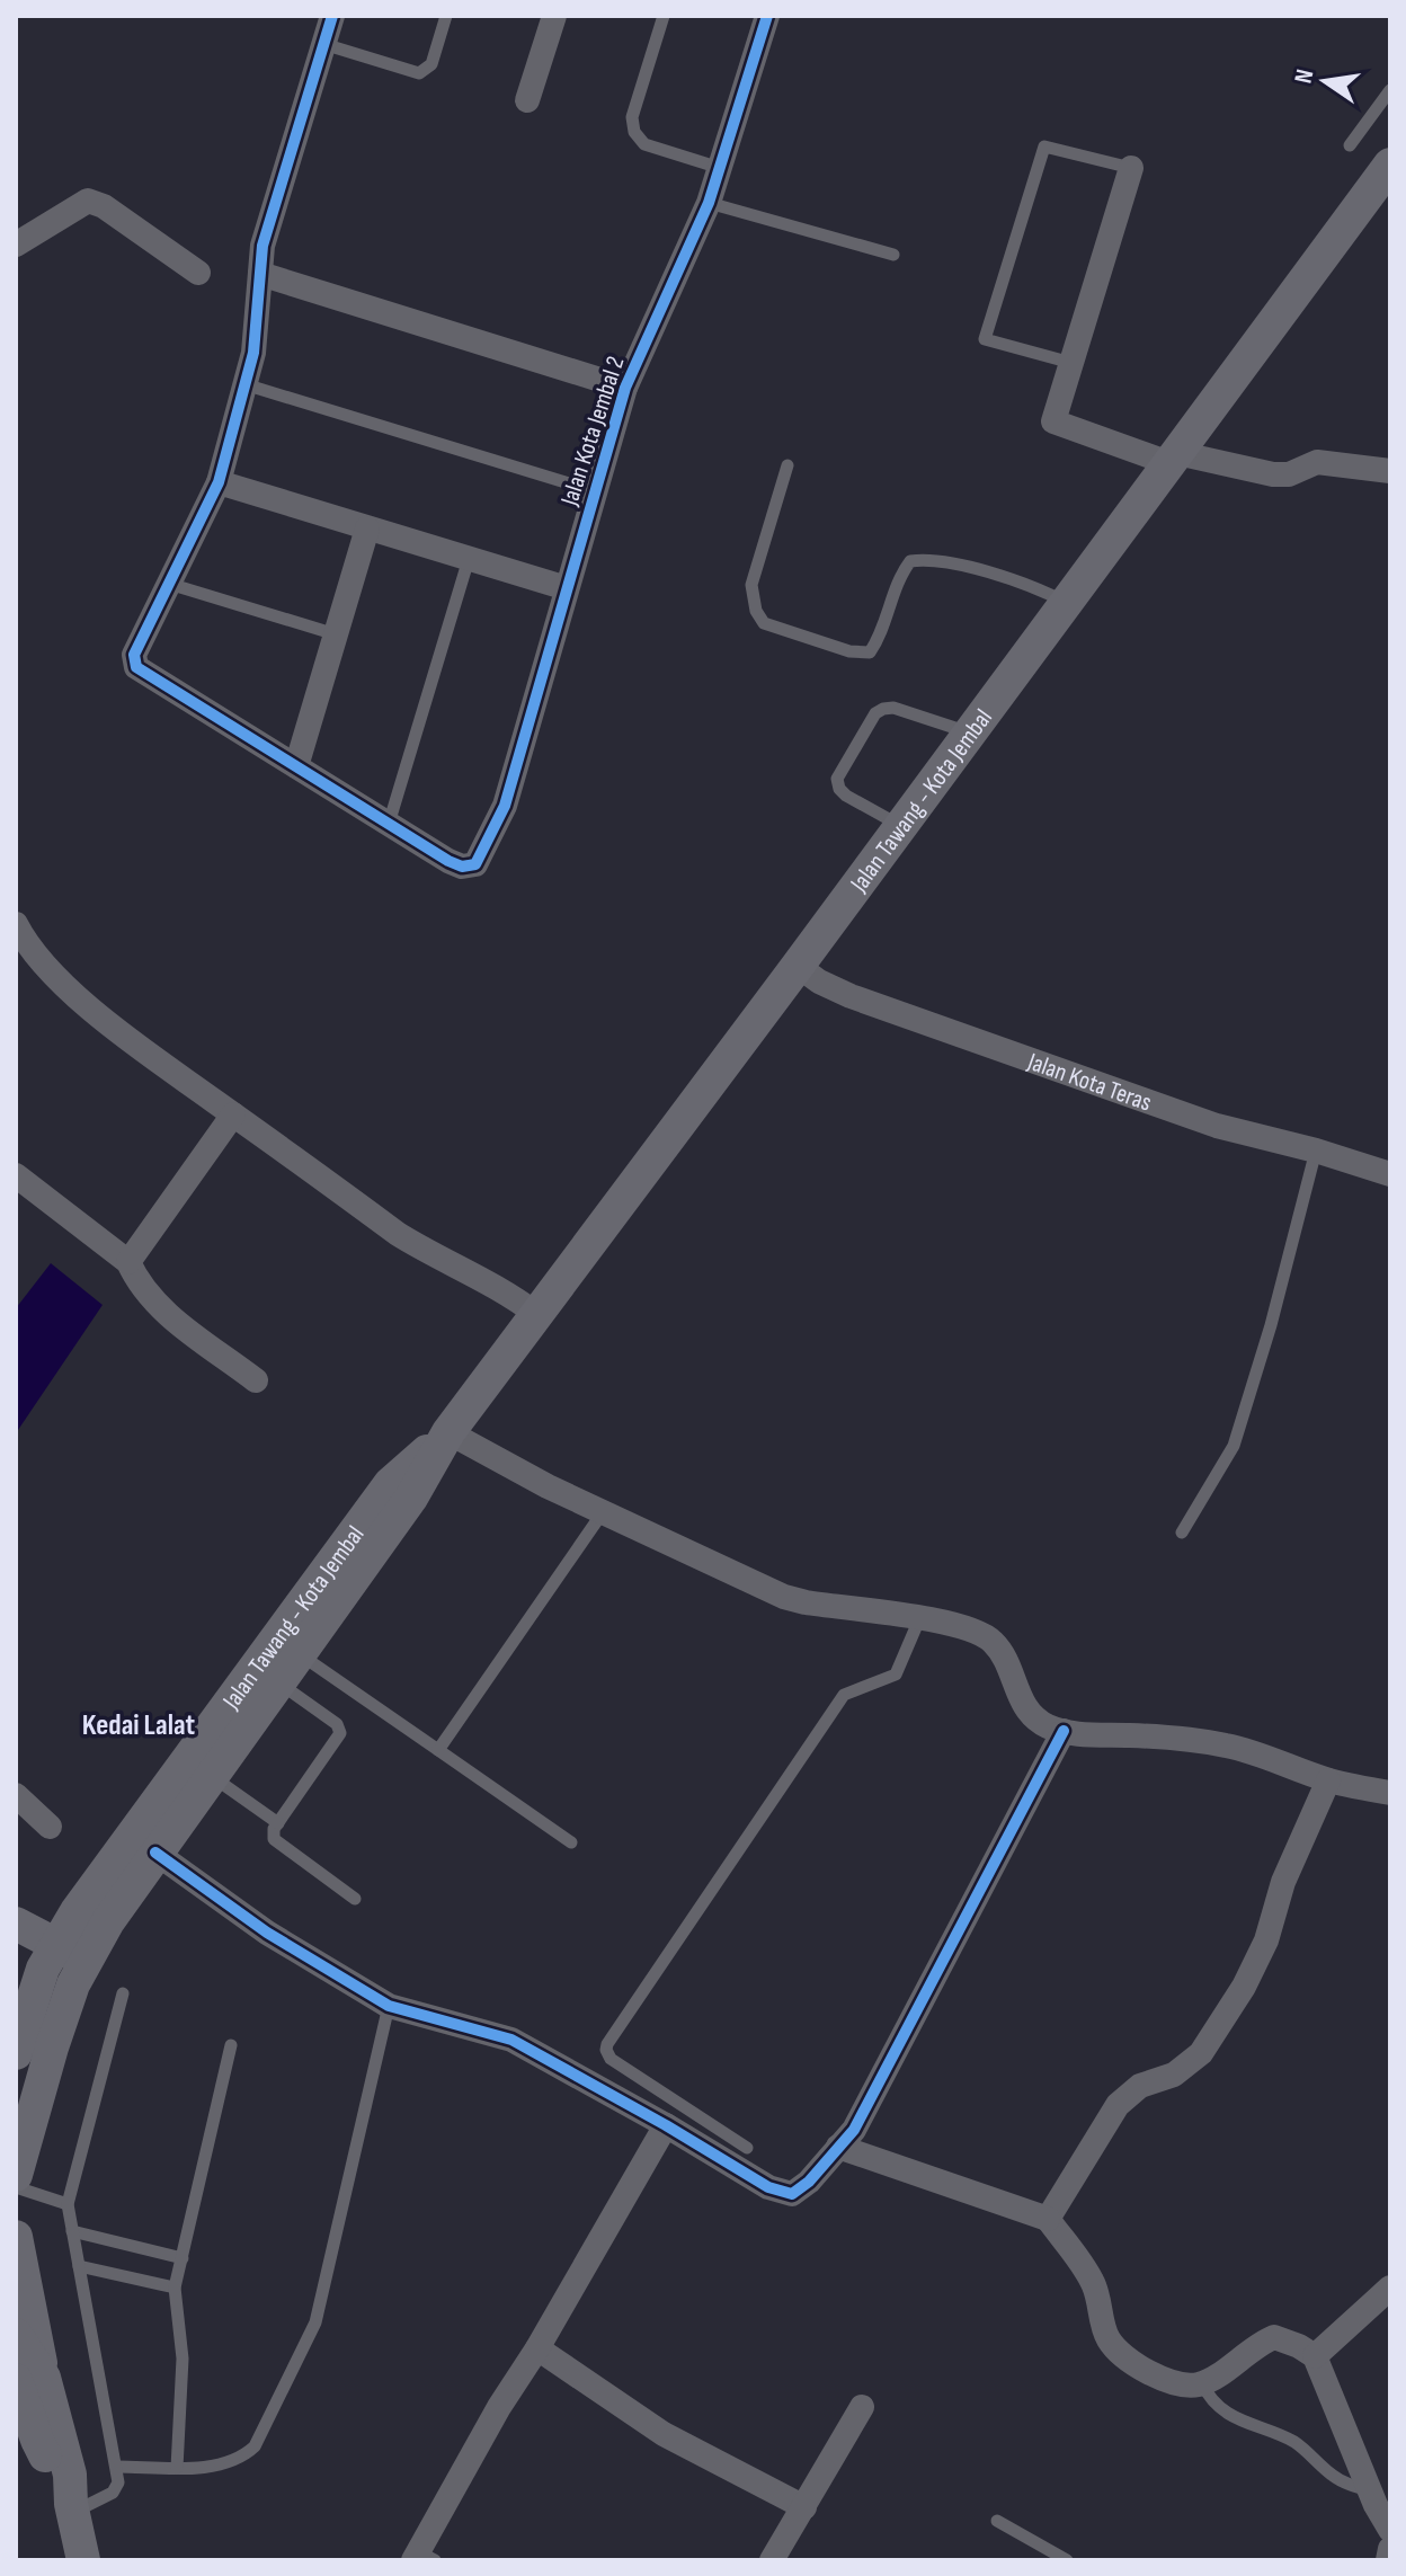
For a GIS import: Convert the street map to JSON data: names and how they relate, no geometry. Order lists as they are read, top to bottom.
{
  "streets": {
    "main road": ["Jalan Tawang - Kota Jembal"],
    "street": ["Jalan Kota Jembal 2", "Jalan Kota Teras"]
  },
  "crossings": [
    ["Jalan Tawang - Kota Jembal", "Jalan Kota Teras"]
  ],
  "districts": ["Kedai Lalat"],
  "north": "left"
}
